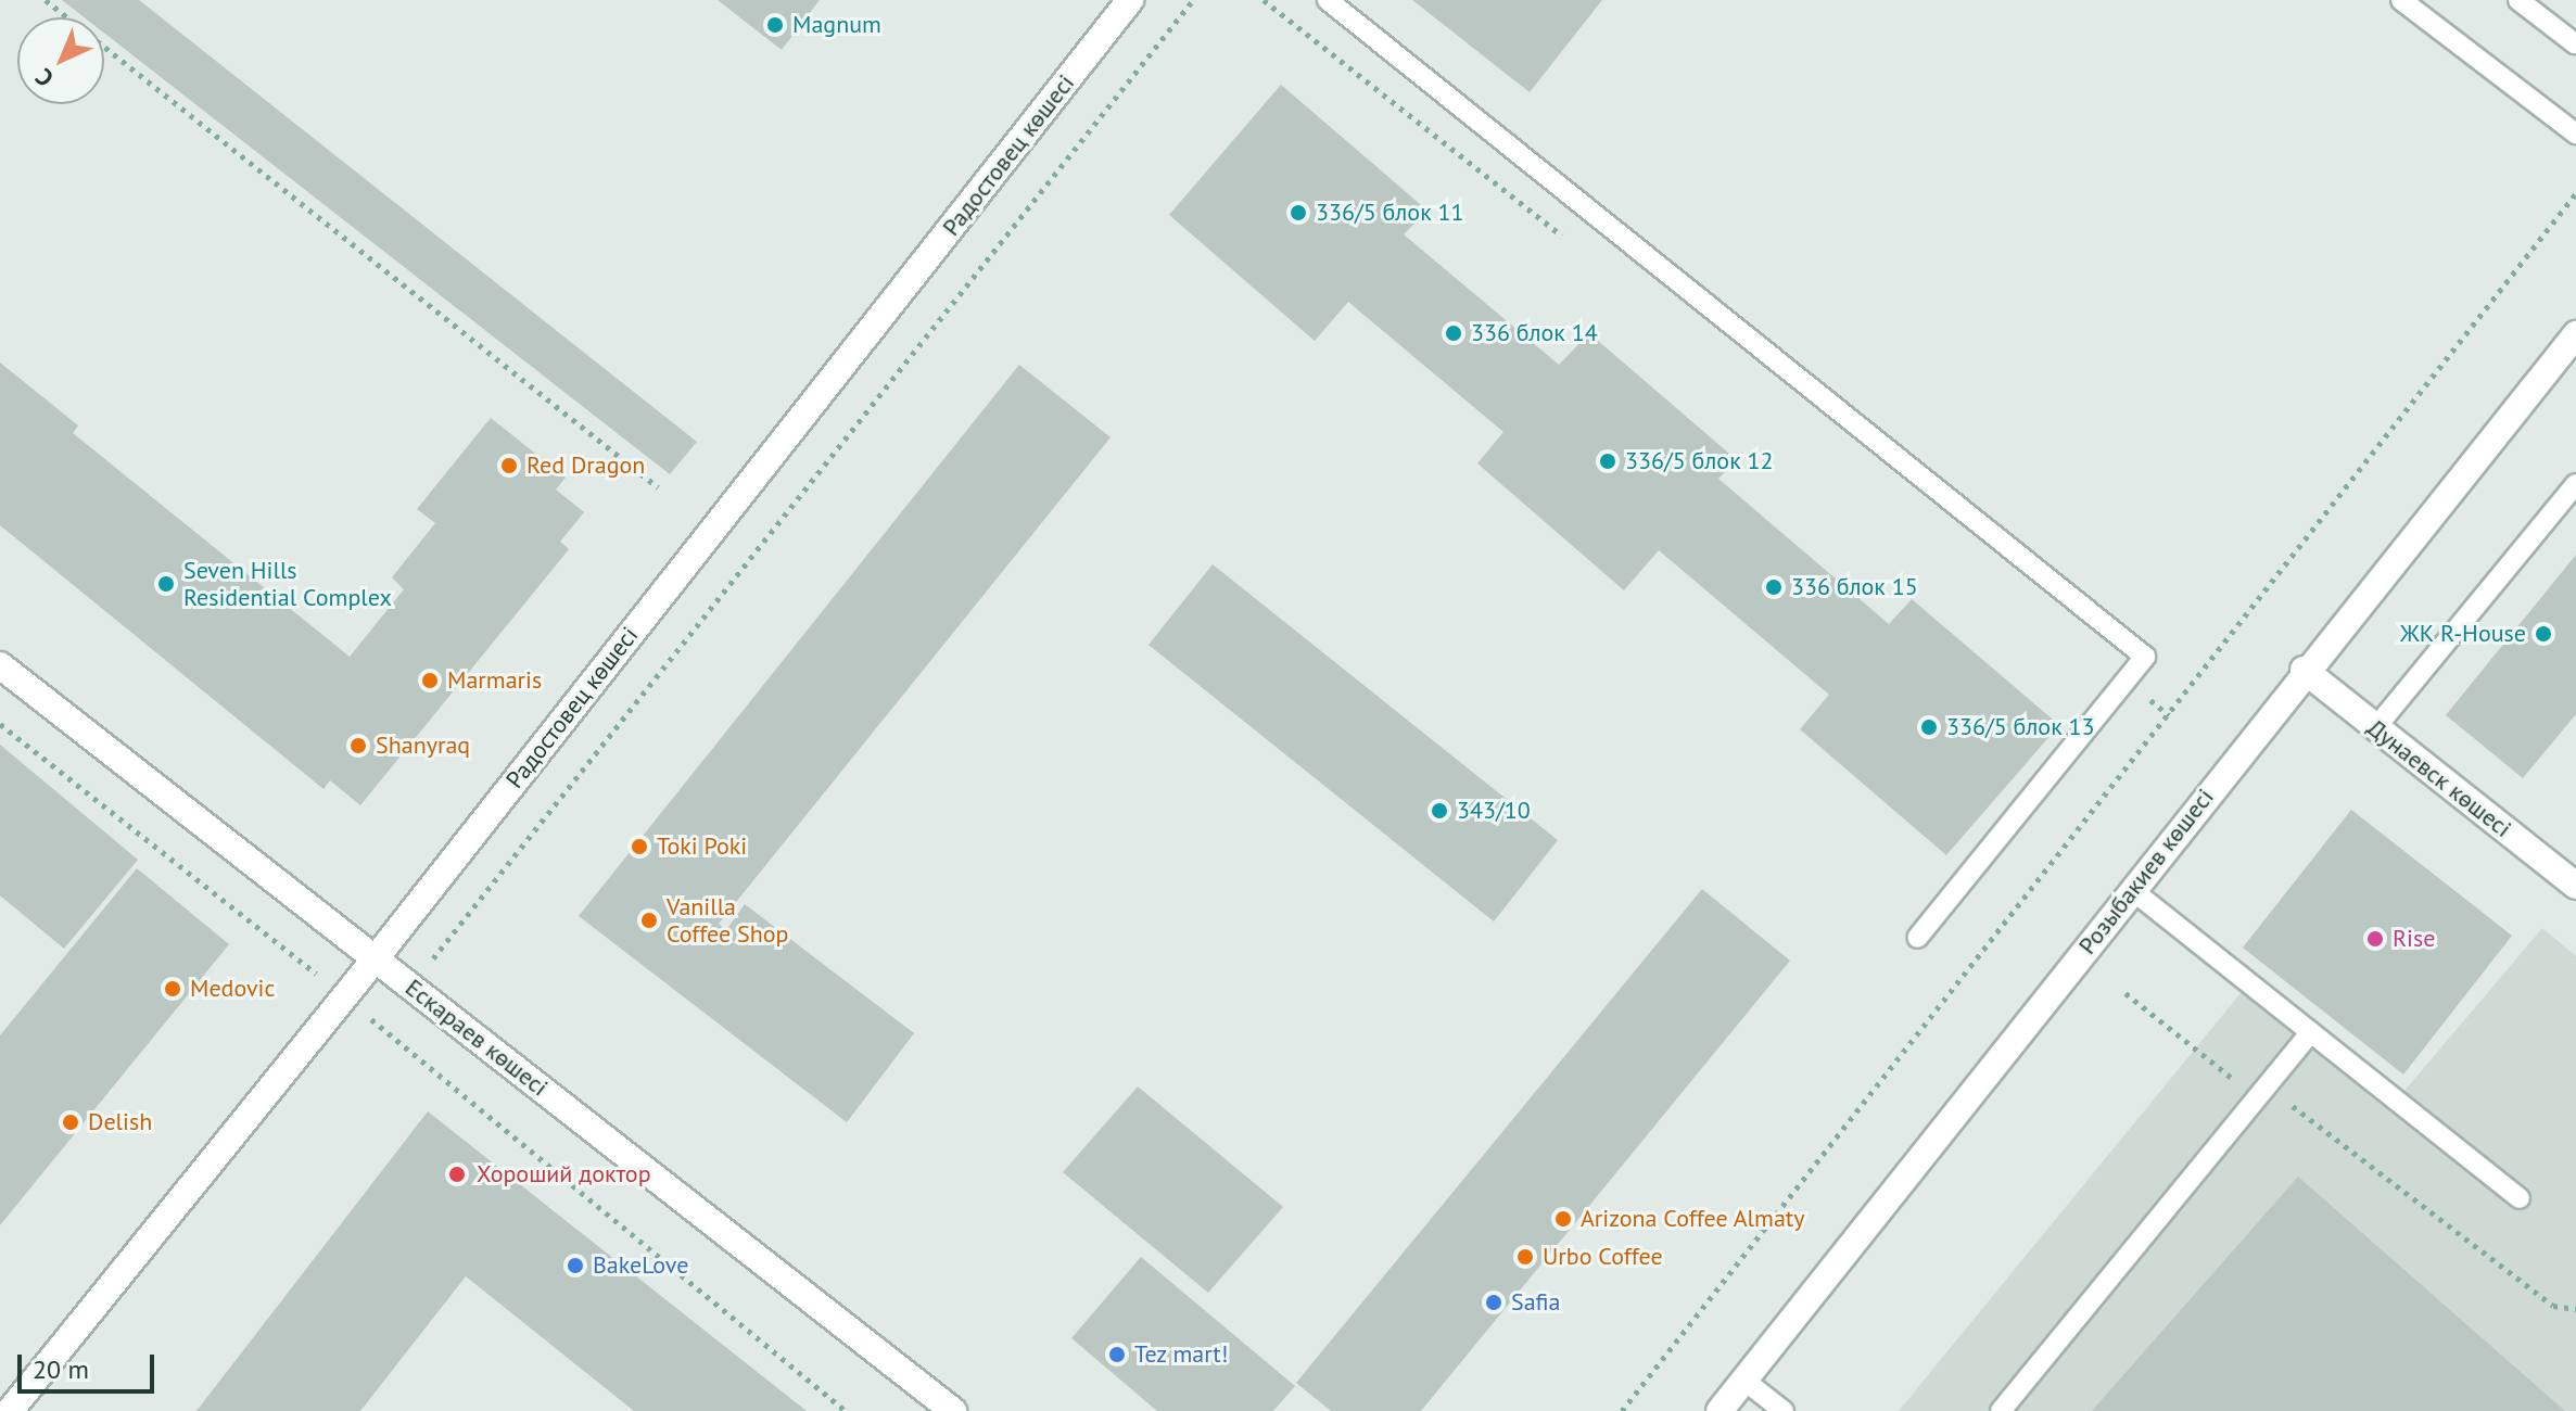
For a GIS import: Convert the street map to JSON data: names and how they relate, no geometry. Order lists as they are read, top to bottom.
{
  "streets": {
    "street": [
      "Радостовец көшесі",
      "Дунаевск көшесі",
      "Розыбакиев көшесі",
      "Ескараев көшесі"
    ]
  },
  "crossings": [
    ["Радостовец көшесі", "Ескараев көшесі"],
    ["Дунаевск көшесі", "Розыбакиев көшесі"]
  ],
  "places": [
    "Magnum",
    "336/5 блок 11",
    "336 блок 14",
    "336/5 блок 12",
    "Red Dragon",
    "Seven Hills Residential Complex",
    "336 блок 15",
    "ЖК R-House",
    "Marmaris",
    "336/5 блок 13",
    "Shanyraq",
    "343/10",
    "Toki Poki",
    "Vanilla Coffee Shop",
    "Rise",
    "Medovic",
    "Delish",
    "Хороший доктор",
    "Arizona Coffee Almaty",
    "Urbo Coffee",
    "BakeLove",
    "Safia",
    "Tez mart!"
  ],
  "scale_bar": "20 m",
  "north": "bottom left"
}
